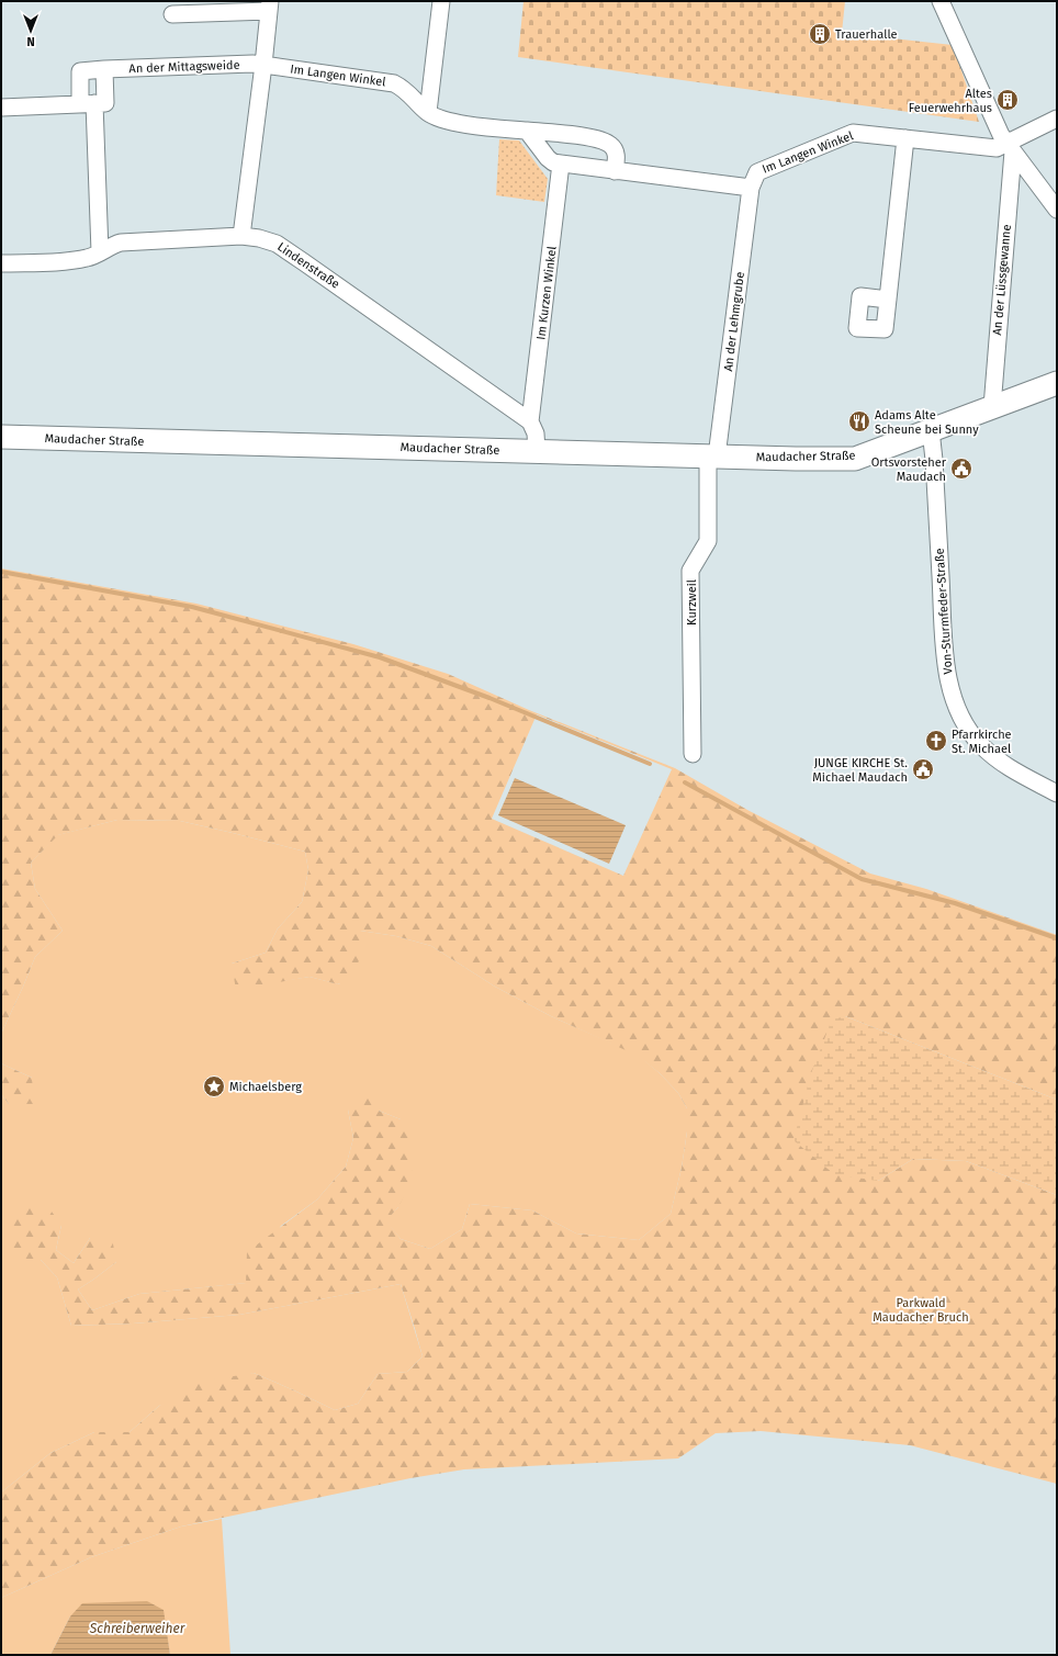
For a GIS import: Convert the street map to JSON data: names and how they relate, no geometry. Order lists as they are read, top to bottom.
{
  "streets": {
    "street": [
      "An der Mittagsweide",
      "Im Langen Winkel",
      "Lindenstraße",
      "An der Lüssgewanne",
      "Im Kurzen Winkel",
      "An der Lehmgrube",
      "Maudacher Straße",
      "Kurzweil",
      "Von-Sturmfeder-Straße"
    ]
  },
  "crossings": [
    ["An der Mittagsweide", "Im Langen Winkel"],
    ["Im Langen Winkel", "An der Lüssgewanne"],
    ["Im Langen Winkel", "An der Lehmgrube"],
    ["Lindenstraße", "Im Kurzen Winkel"],
    ["An der Lüssgewanne", "Maudacher Straße"],
    ["An der Lehmgrube", "Maudacher Straße"],
    ["An der Lehmgrube", "Kurzweil"],
    ["Maudacher Straße", "Kurzweil"],
    ["Maudacher Straße", "Von-Sturmfeder-Straße"]
  ],
  "water": ["Schreiberweiher"],
  "parks": ["Parkwald Maudacher Bruch"],
  "places": {
    "building": ["Trauerhalle", "Altes Feuerwehrhaus"],
    "restaurant": ["Adams Alte Scheune bei Sunny"],
    "public building": ["Ortsvorsteher Maudach", "JUNGE KIRCHE St. Michael Maudach"],
    "church": ["Pfarrkirche St. Michael"],
    "place": ["Michaelsberg"]
  },
  "north": "bottom"
}
